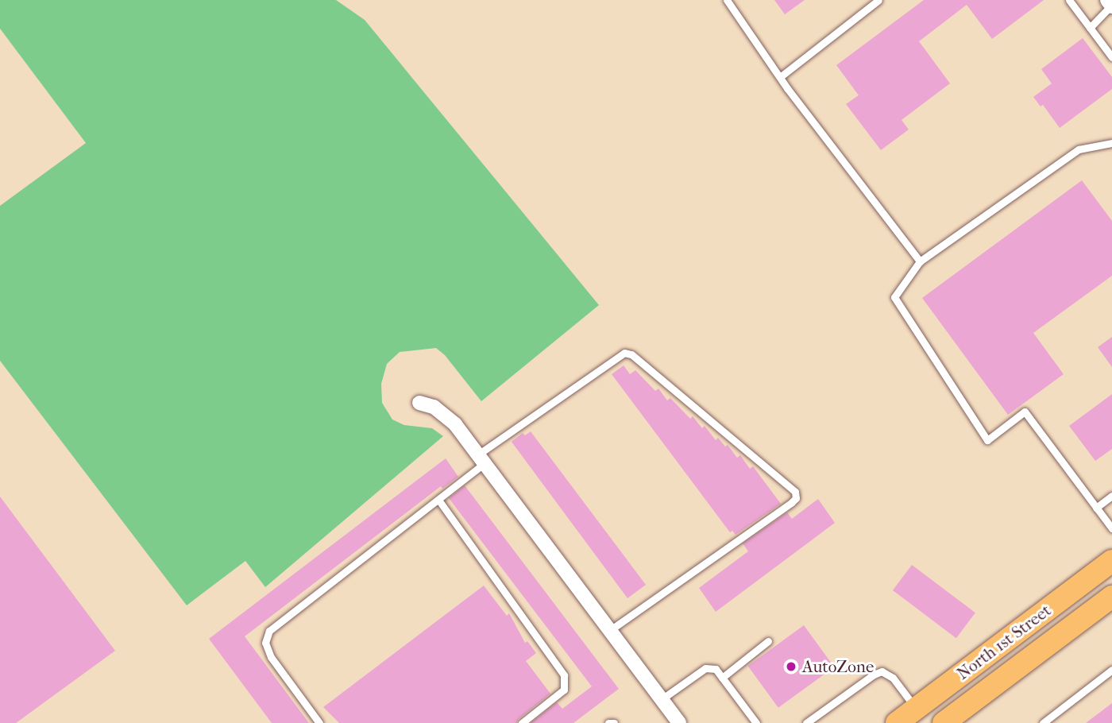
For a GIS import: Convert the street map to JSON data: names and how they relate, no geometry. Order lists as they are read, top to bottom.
{
  "streets": {
    "main road": ["North 1st Street"]
  },
  "places": ["AutoZone"]
}
